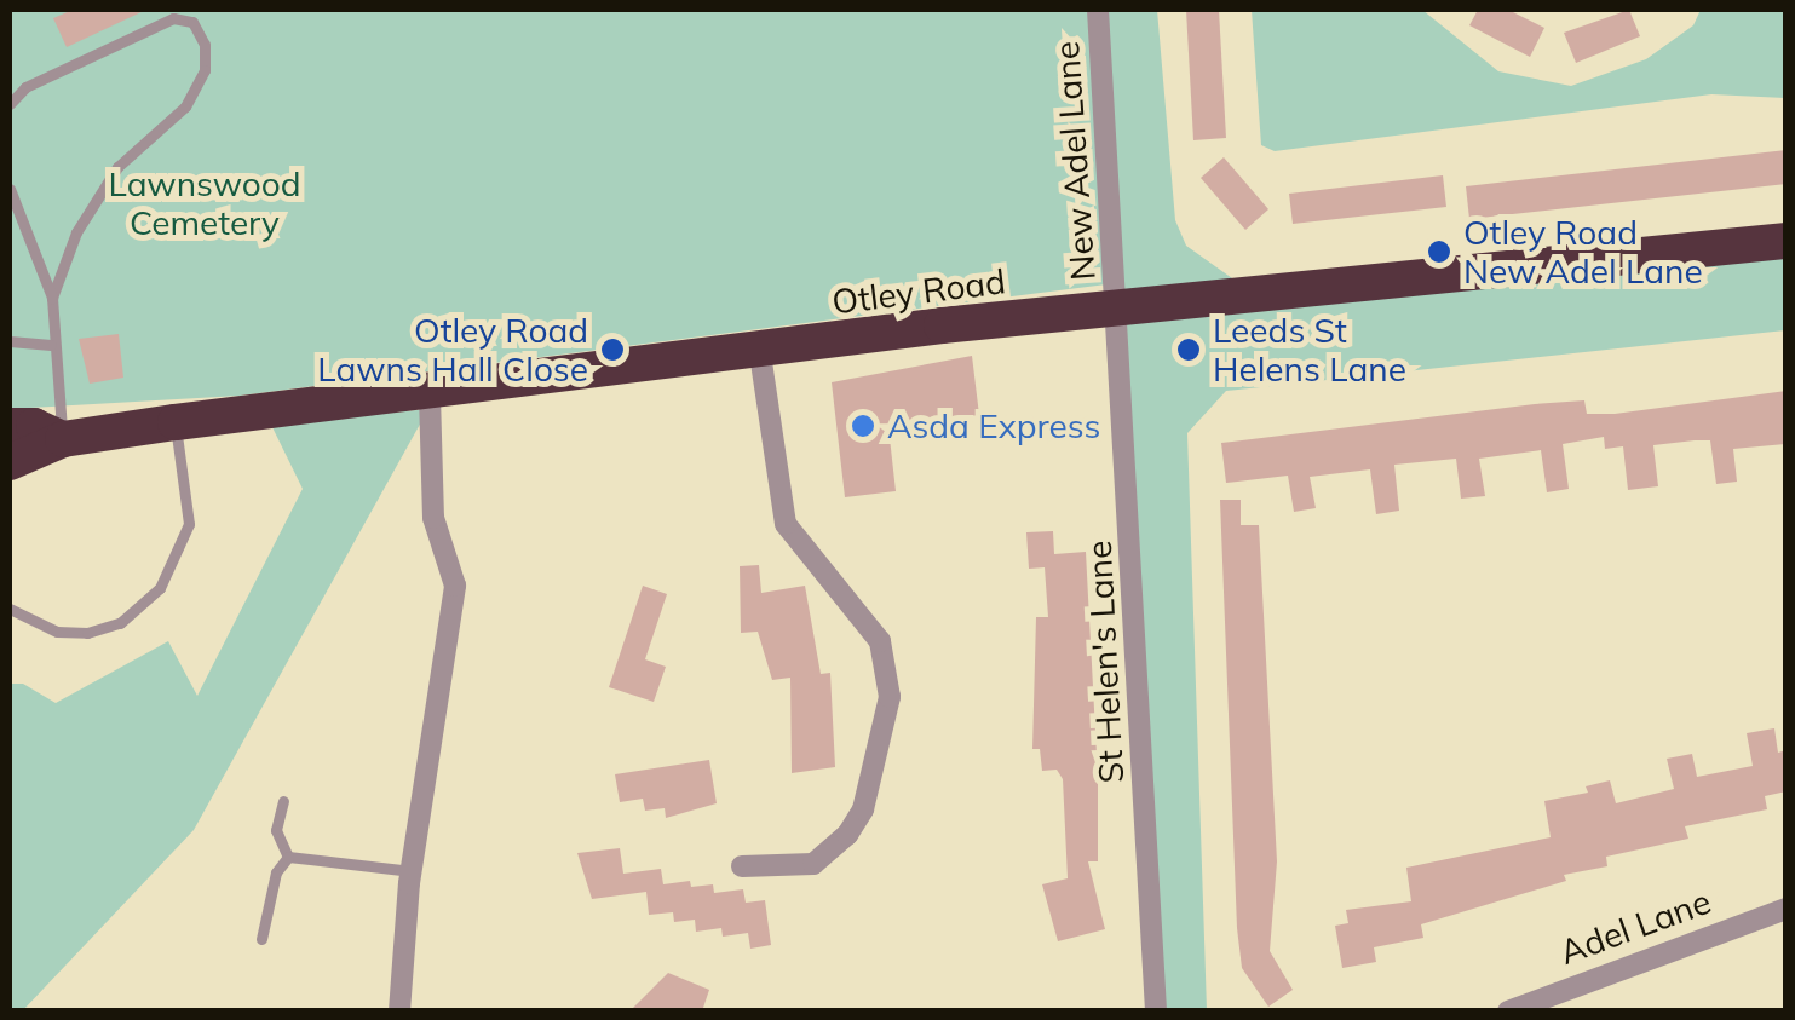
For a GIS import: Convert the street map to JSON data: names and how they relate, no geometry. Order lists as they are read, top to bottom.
{
  "streets": {
    "highway": ["Otley Road"],
    "street": ["New Adel Lane", "St Helen's Lane", "Adel Lane"]
  },
  "crossings": [
    ["New Adel Lane", "Otley Road"],
    ["New Adel Lane", "St Helen's Lane"],
    ["Otley Road", "St Helen's Lane"]
  ],
  "parks": ["Lawnswood Cemetery"],
  "places": [
    "Otley Road New Adel Lane",
    "Otley Road Lawns Hall Close",
    "Leeds St Helens Lane",
    "Asda Express"
  ]
}
